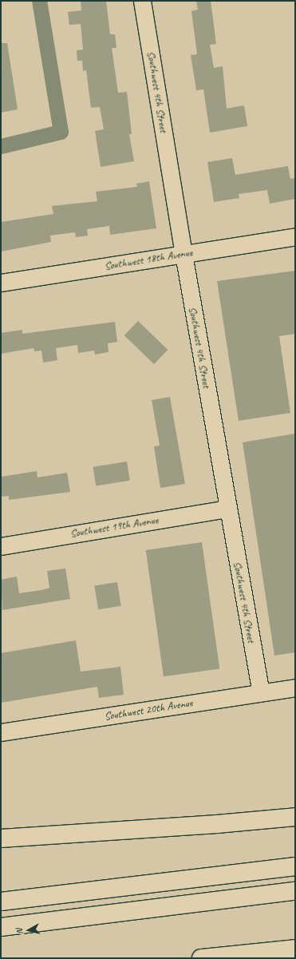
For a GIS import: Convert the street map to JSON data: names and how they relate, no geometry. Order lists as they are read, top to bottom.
{
  "streets": {
    "street": [
      "Southwest 4th Street",
      "Southwest 18th Avenue",
      "Southwest 19th Avenue",
      "Southwest 20th Avenue"
    ]
  },
  "crossings": [
    ["Southwest 4th Street", "Southwest 18th Avenue"],
    ["Southwest 4th Street", "Southwest 19th Avenue"],
    ["Southwest 4th Street", "Southwest 20th Avenue"]
  ],
  "north": "left"
}
